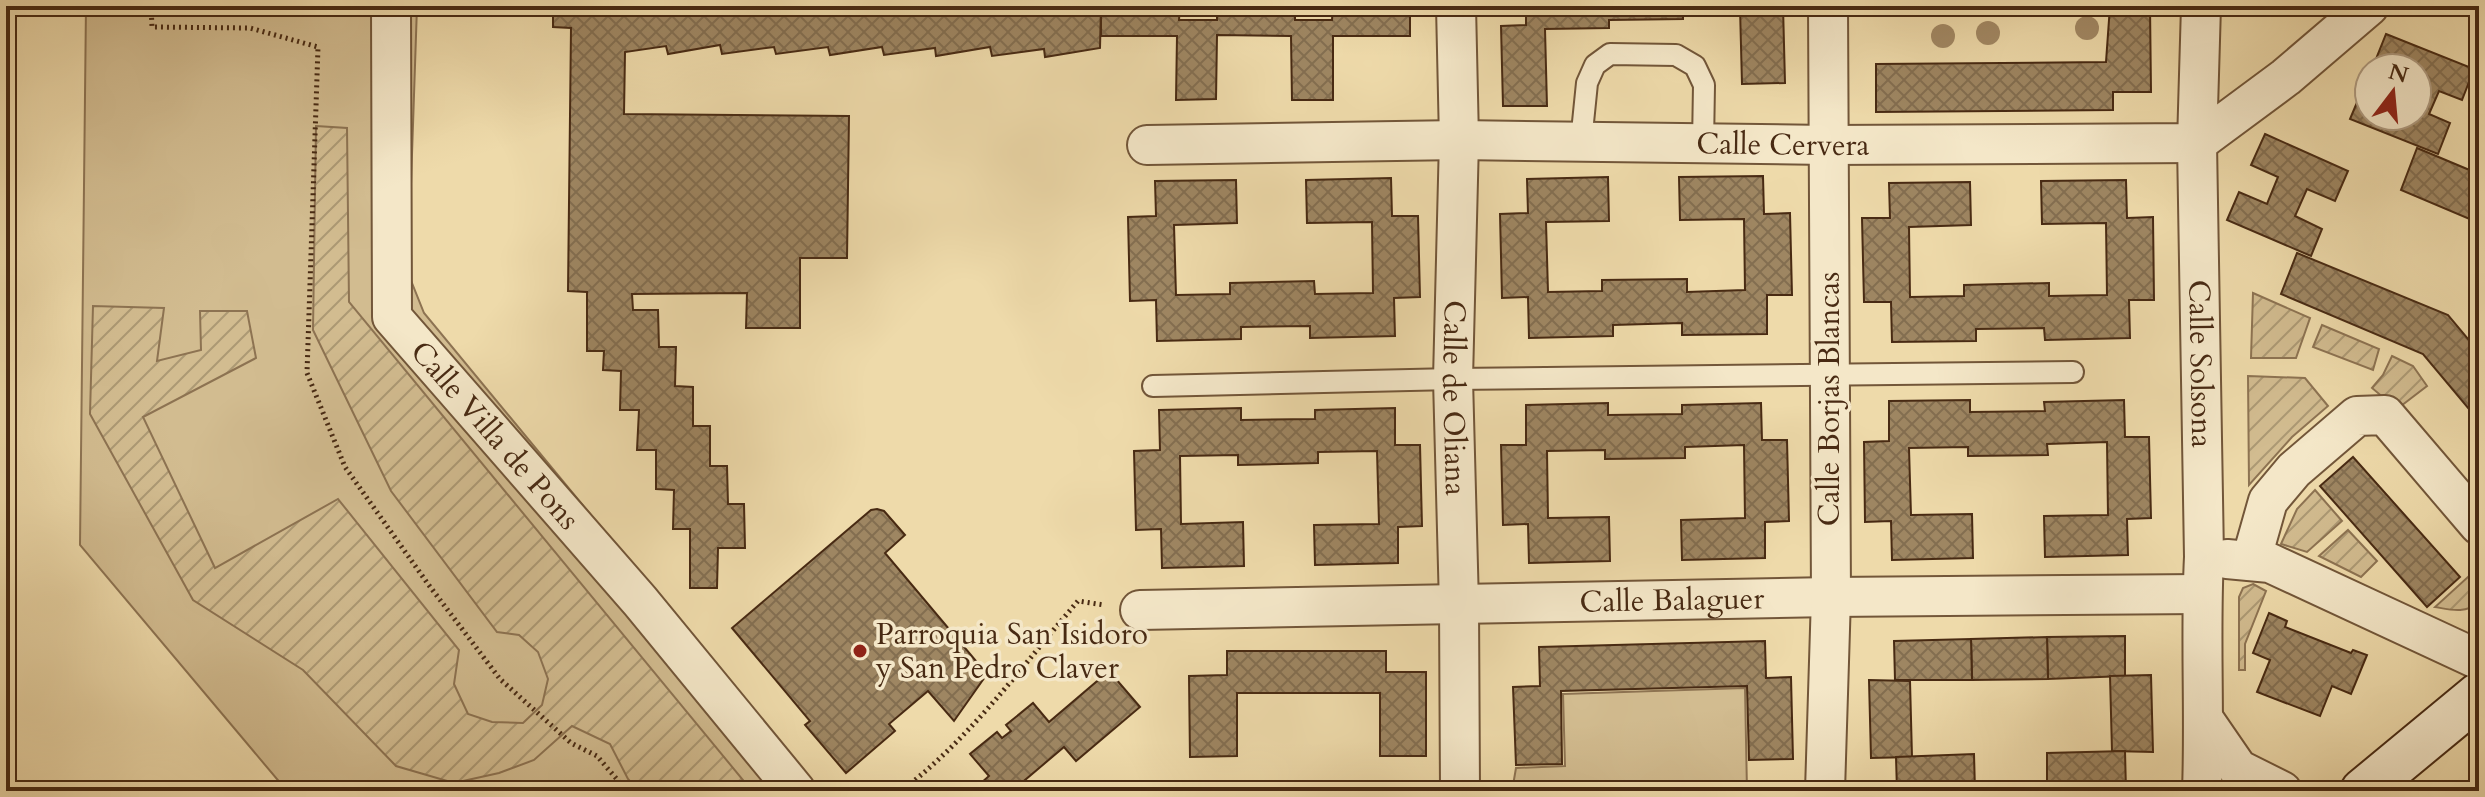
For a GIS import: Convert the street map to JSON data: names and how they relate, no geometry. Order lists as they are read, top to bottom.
{
  "streets": {
    "street": [
      "Calle Cervera",
      "Calle Solsona",
      "Calle de Oliana",
      "Calle Borjas Blancas",
      "Calle Villa de Pons",
      "Calle Balaguer"
    ]
  },
  "crossings": [
    ["Calle Cervera", "Calle Solsona"],
    ["Calle Cervera", "Calle de Oliana"],
    ["Calle Cervera", "Calle Borjas Blancas"],
    ["Calle Solsona", "Calle Balaguer"],
    ["Calle de Oliana", "Calle Balaguer"],
    ["Calle Borjas Blancas", "Calle Balaguer"]
  ],
  "places": ["Parroquia San Isidoro y San Pedro Claver"],
  "north": "top"
}
